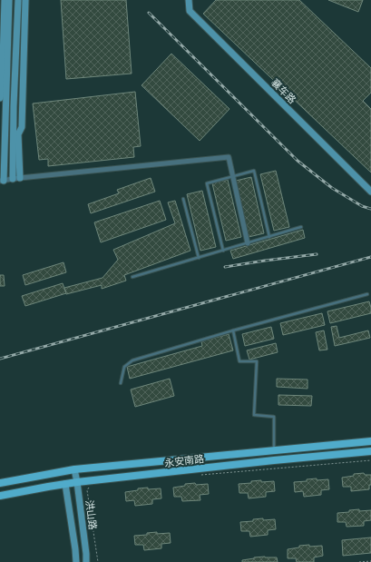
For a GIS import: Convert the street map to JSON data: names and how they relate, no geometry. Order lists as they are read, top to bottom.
{
  "streets": {
    "main road": ["永安南路"],
    "street": ["襄车路", "洪山路"]
  },
  "crossings": [
    ["永安南路", "洪山路"]
  ]
}
